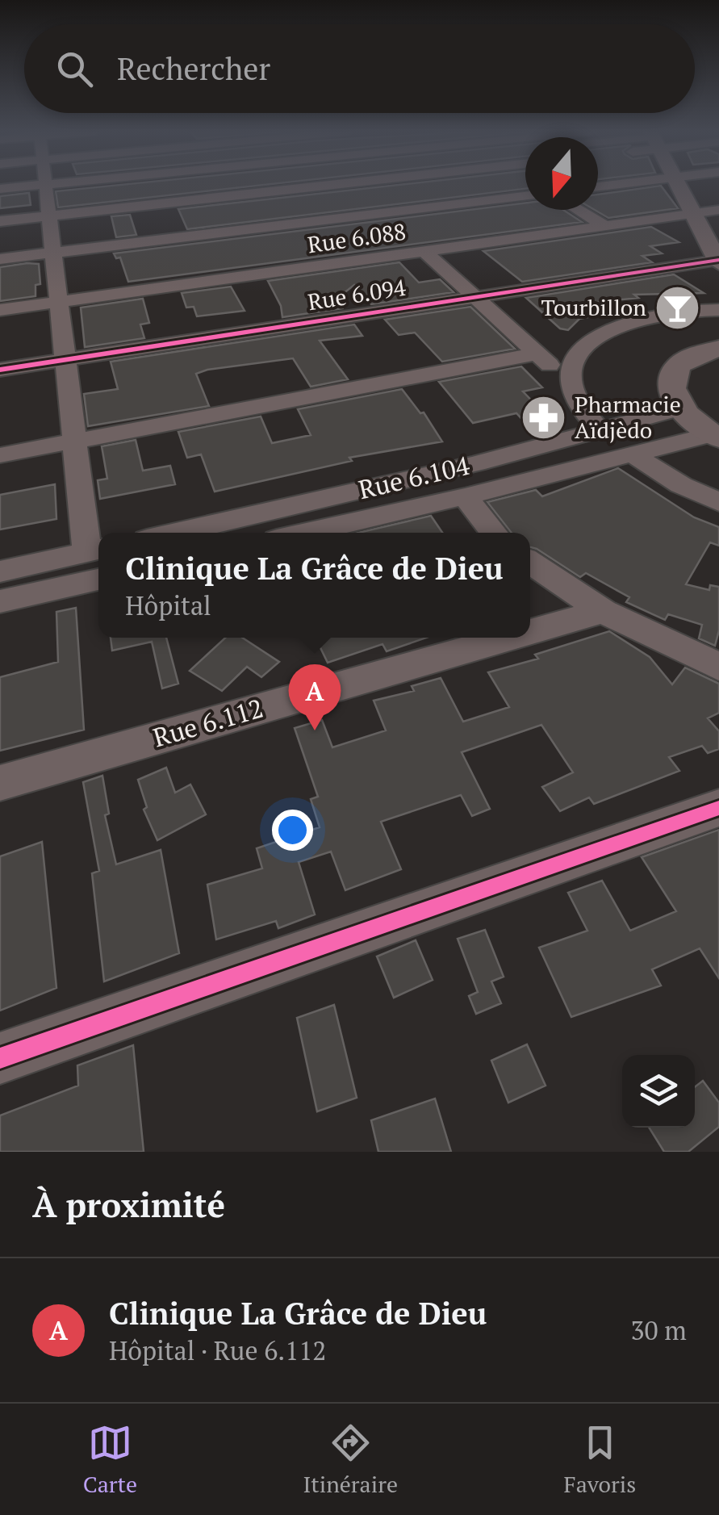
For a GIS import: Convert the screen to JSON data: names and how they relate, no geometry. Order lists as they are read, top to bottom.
{
  "streets": {
    "street": [
      "Rue 6.088",
      "Rue 6.094",
      "Rue 6.104",
      "Rue 6.112"
    ]
  },
  "places": {
    "bar": ["Tourbillon"],
    "pharmacy": ["Pharmacie Aïdjèdo"]
  },
  "north": "bottom",
  "page": {
    "search": "Rechercher",
    "popup": ["Clinique La Grâce de Dieu", "Hôpital"],
    "pins": "A",
    "heading": "À proximité",
    "list": [
      {
        "mark": "A",
        "name": "Clinique La Grâce de Dieu",
        "note": "Hôpital · Rue 6.112",
        "value": "30 m"
      }
    ],
    "nav": ["Carte", "Itinéraire", "Favoris"]
  }
}
